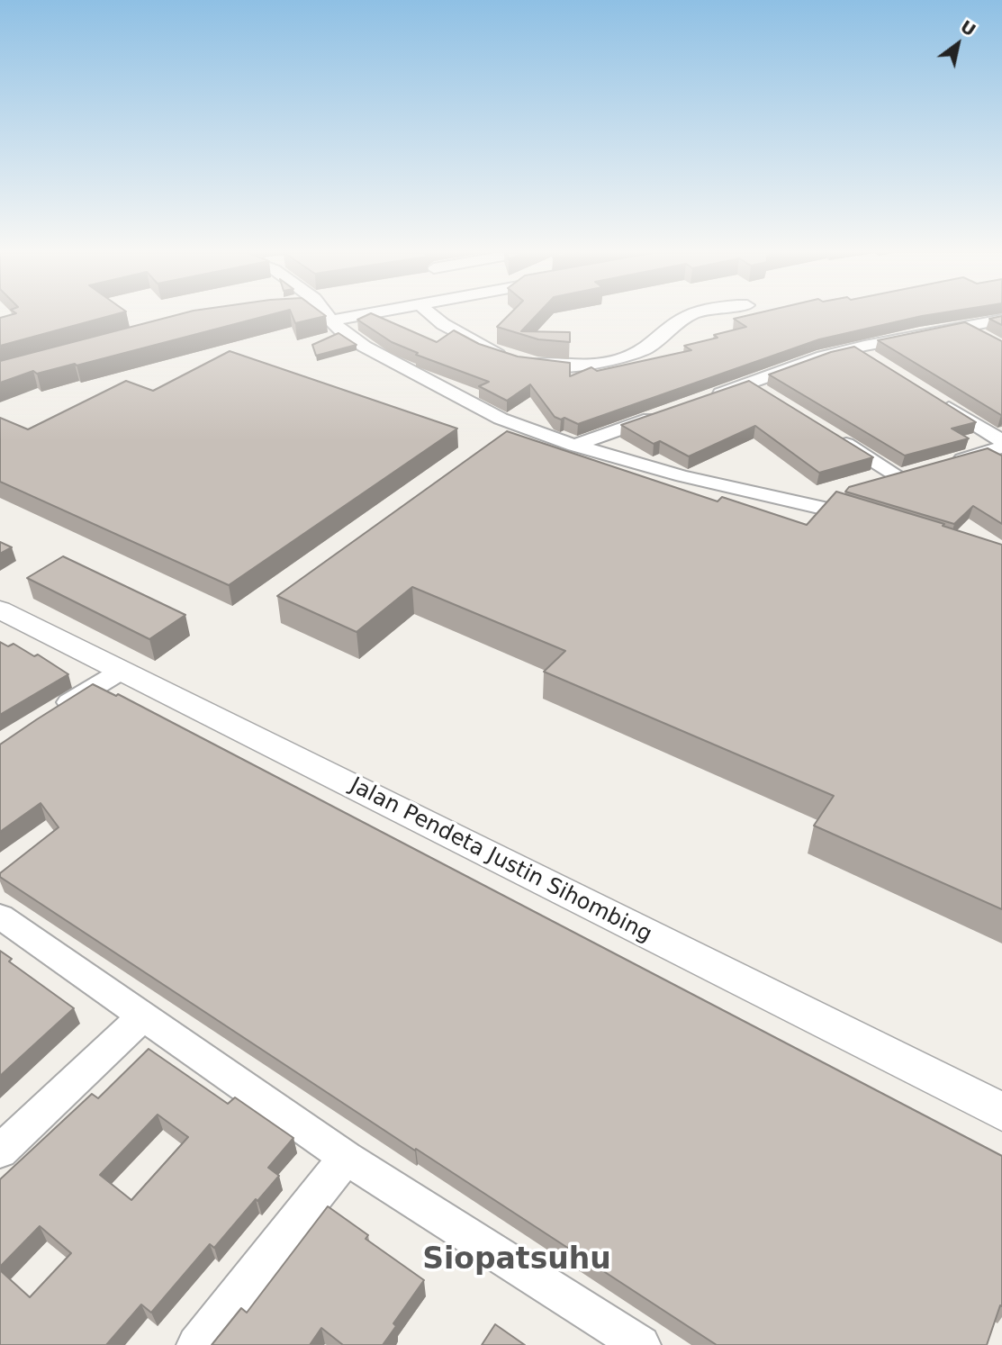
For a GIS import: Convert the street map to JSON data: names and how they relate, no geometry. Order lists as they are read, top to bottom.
{
  "streets": {
    "street": ["Jalan Pendeta Justin Sihombing"]
  },
  "districts": ["Siopatsuhu"],
  "north": "top right"
}
